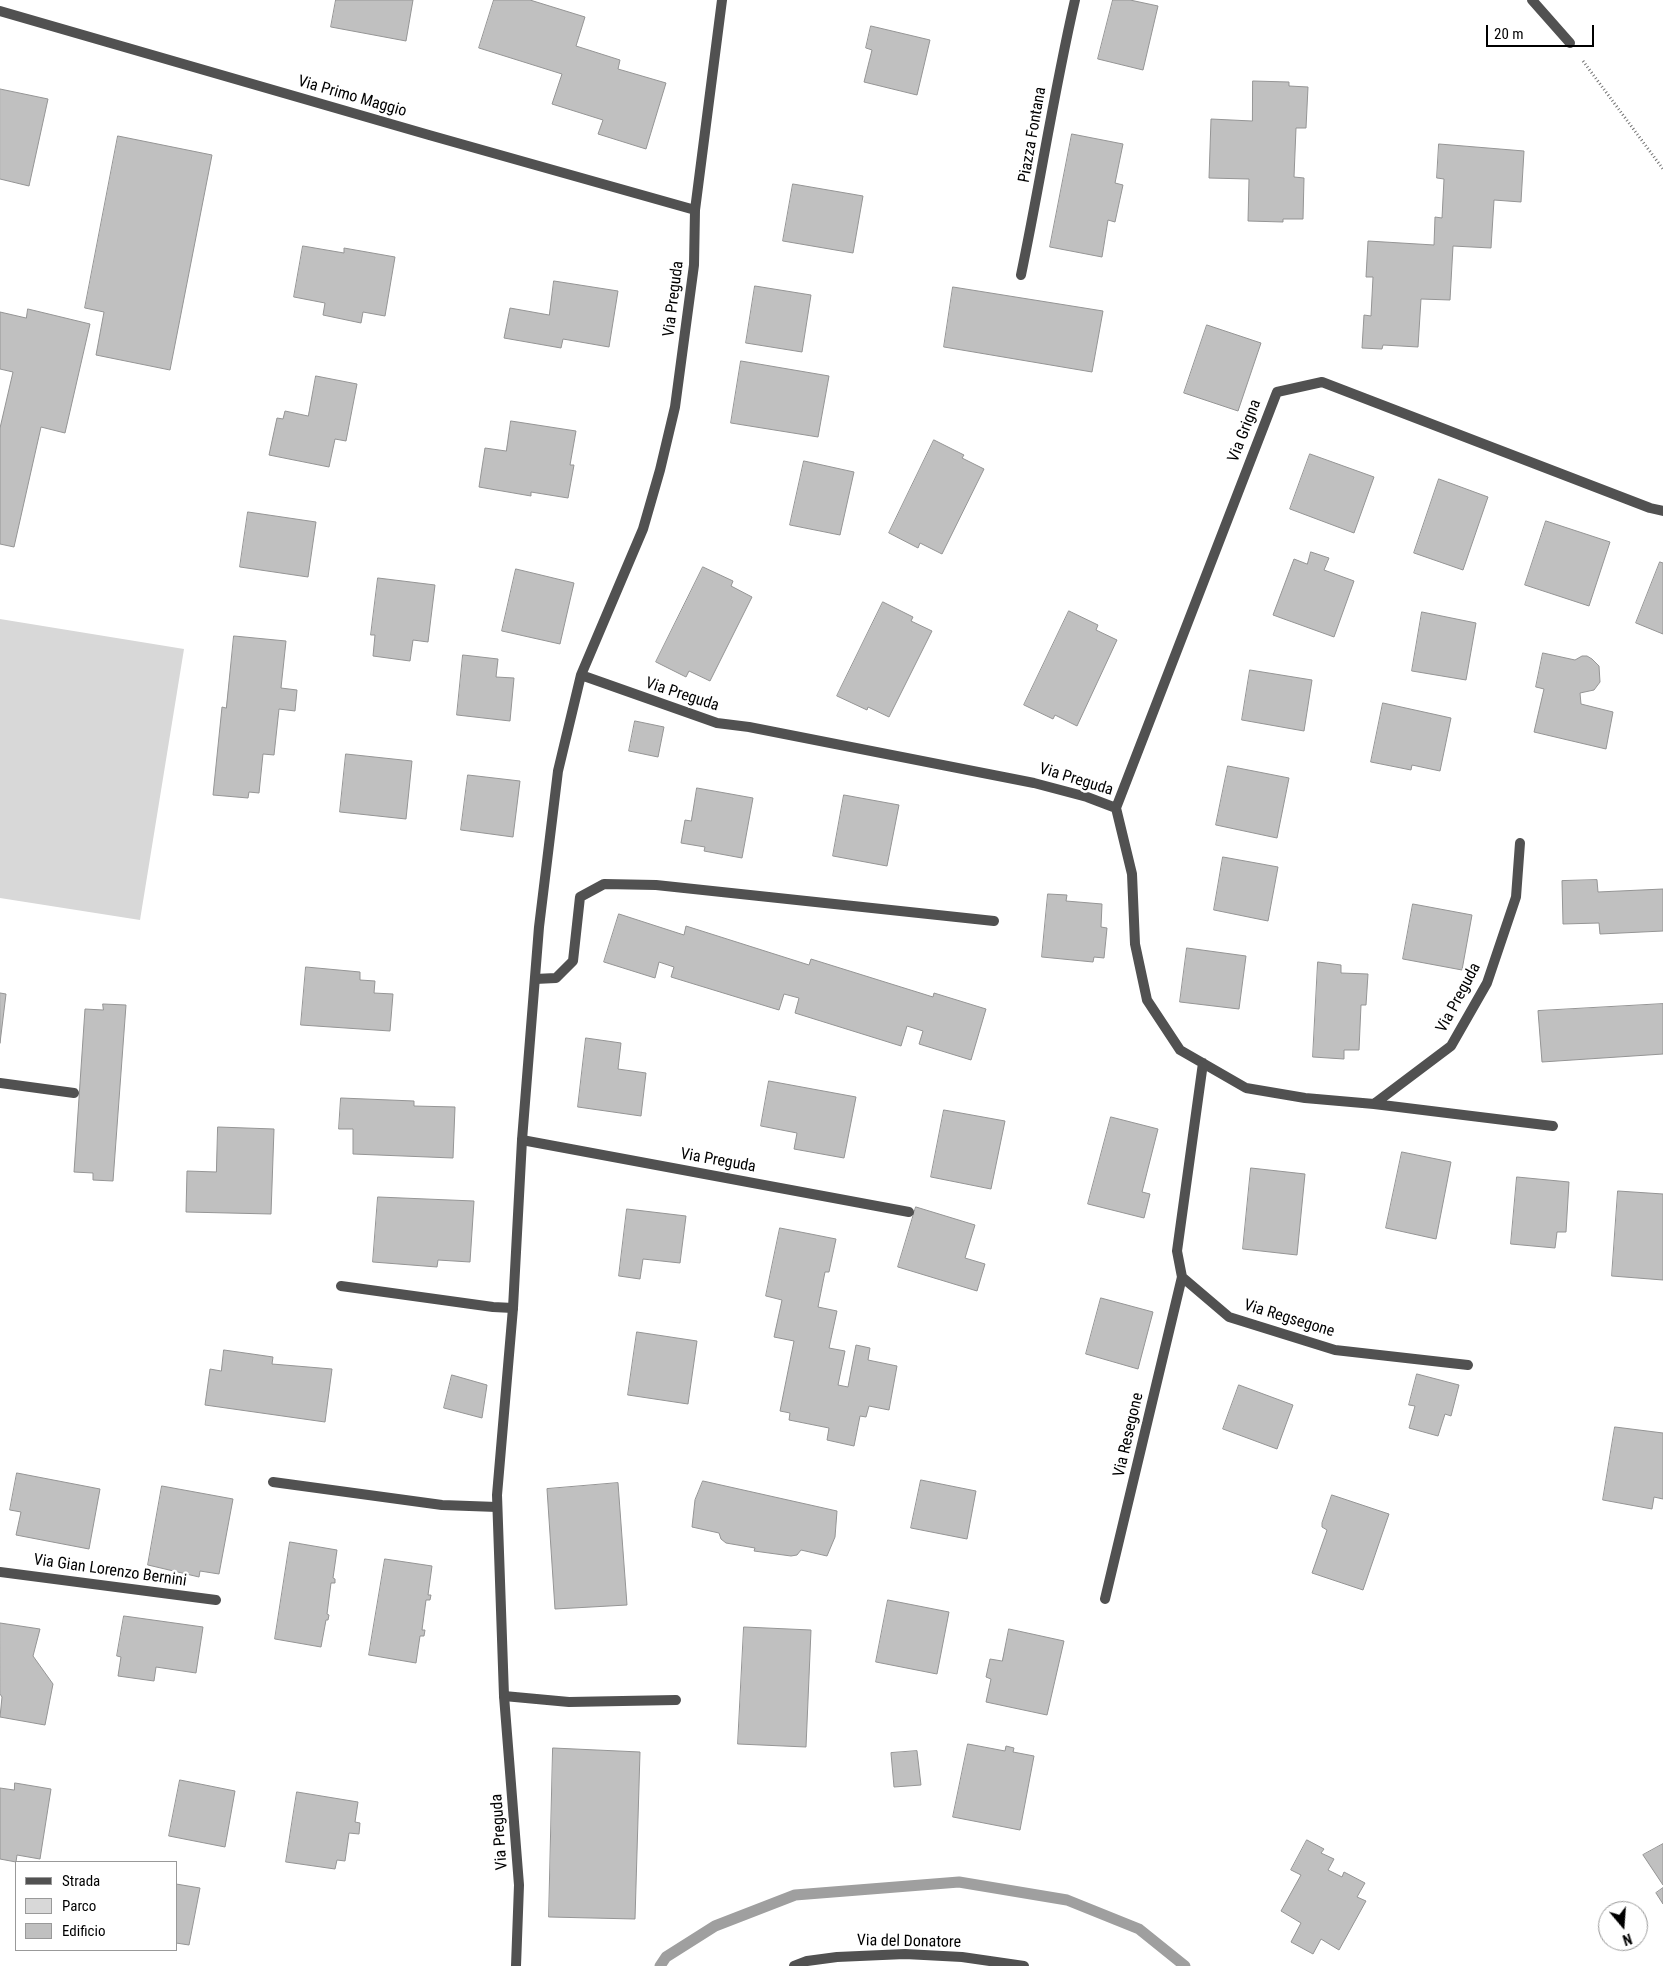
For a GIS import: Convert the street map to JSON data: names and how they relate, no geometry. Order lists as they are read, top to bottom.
{
  "streets": {
    "street": [
      "Via Primo Maggio",
      "Piazza Fontana",
      "Via Preguda",
      "Via Grigna",
      "Via Regsegone",
      "Via Resegone",
      "Via Gian Lorenzo Bernini",
      "Via del Donatore"
    ]
  },
  "crossings": [
    ["Via Primo Maggio", "Via Preguda"],
    ["Via Preguda", "Via Grigna"],
    ["Via Regsegone", "Via Resegone"]
  ],
  "legend": ["Strada", "Parco", "Edificio"],
  "scale_bar": "20 m",
  "north": "bottom"
}
